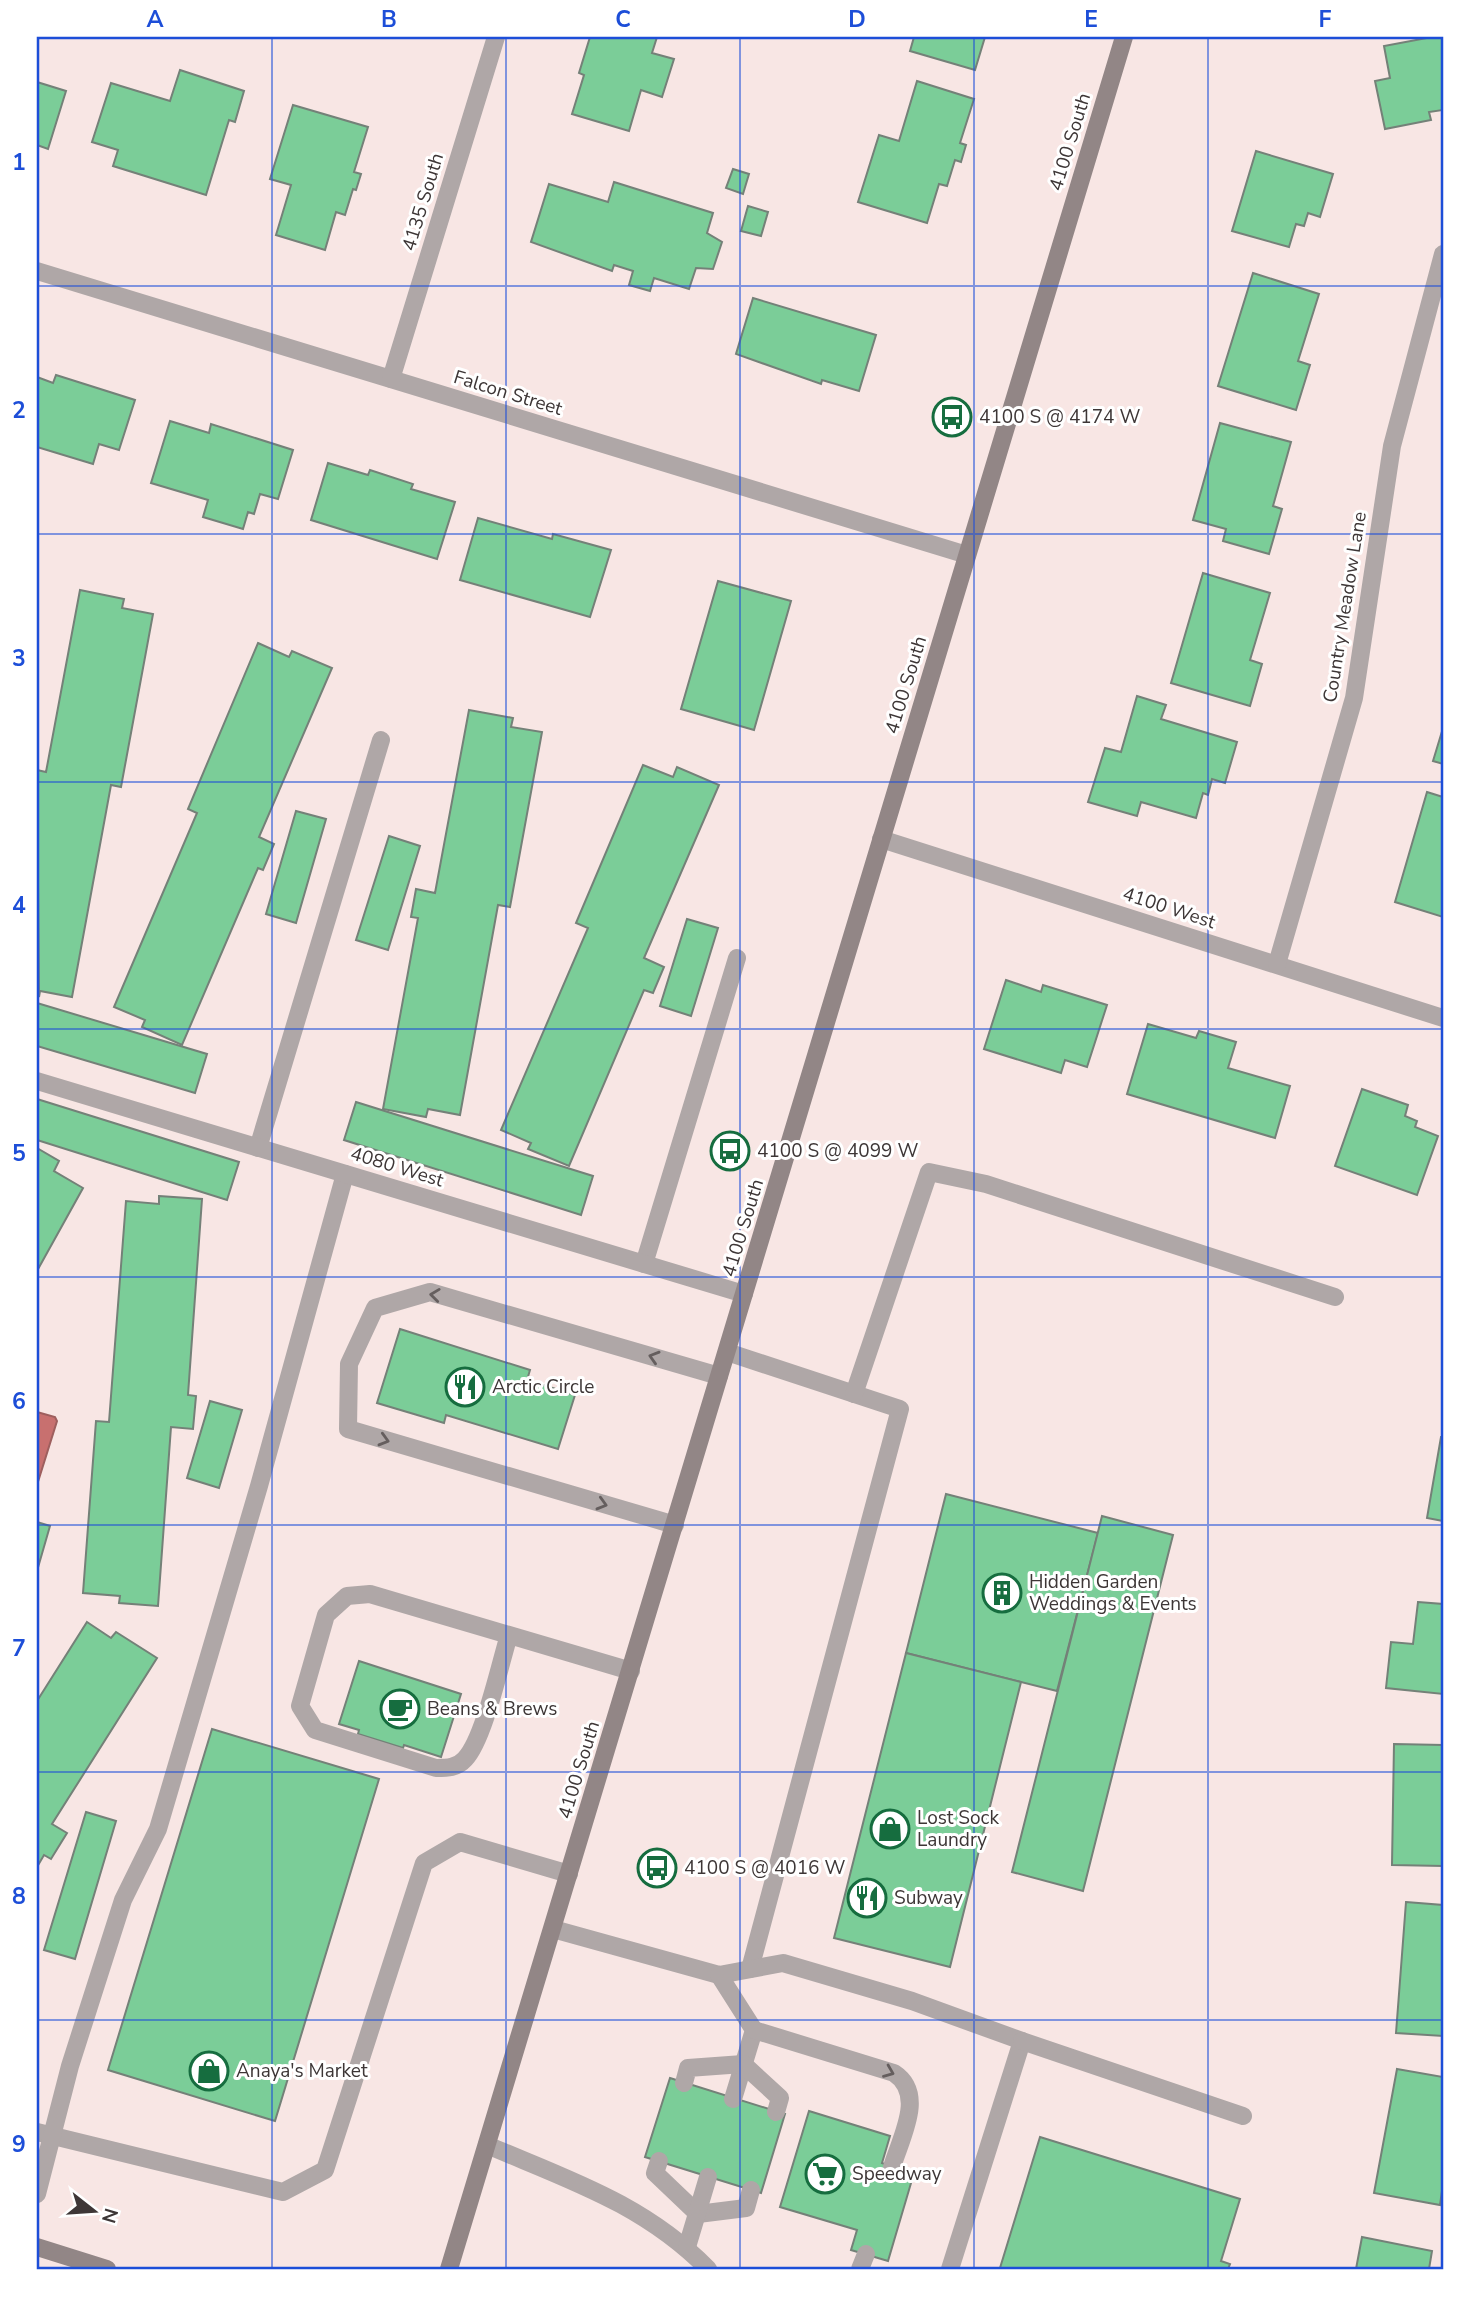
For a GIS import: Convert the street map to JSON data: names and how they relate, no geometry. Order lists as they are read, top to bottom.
{
  "streets": {
    "main road": ["4100 South"],
    "street": [
      "4135 South",
      "Falcon Street",
      "Country Meadow Lane",
      "4100 West",
      "4080 West"
    ]
  },
  "crossings": [
    ["4100 South", "Falcon Street"],
    ["4100 South", "4100 West"],
    ["4100 South", "4080 West"],
    ["4135 South", "Falcon Street"],
    ["Country Meadow Lane", "4100 West"]
  ],
  "places": {
    "bus stop": ["4100 S @ 4174 W", "4100 S @ 4099 W", "4100 S @ 4016 W"],
    "restaurant": ["Arctic Circle", "Subway"],
    "building": ["Hidden Garden Weddings & Events"],
    "cafe": ["Beans & Brews"],
    "shop": ["Lost Sock Laundry", "Anaya's Market"],
    "supermarket": ["Speedway"]
  },
  "north": "right",
  "grid": {
    "columns": [
      "A",
      "B",
      "C",
      "D",
      "E",
      "F"
    ],
    "rows": [
      "1",
      "2",
      "3",
      "4",
      "5",
      "6",
      "7",
      "8",
      "9"
    ]
  }
}
